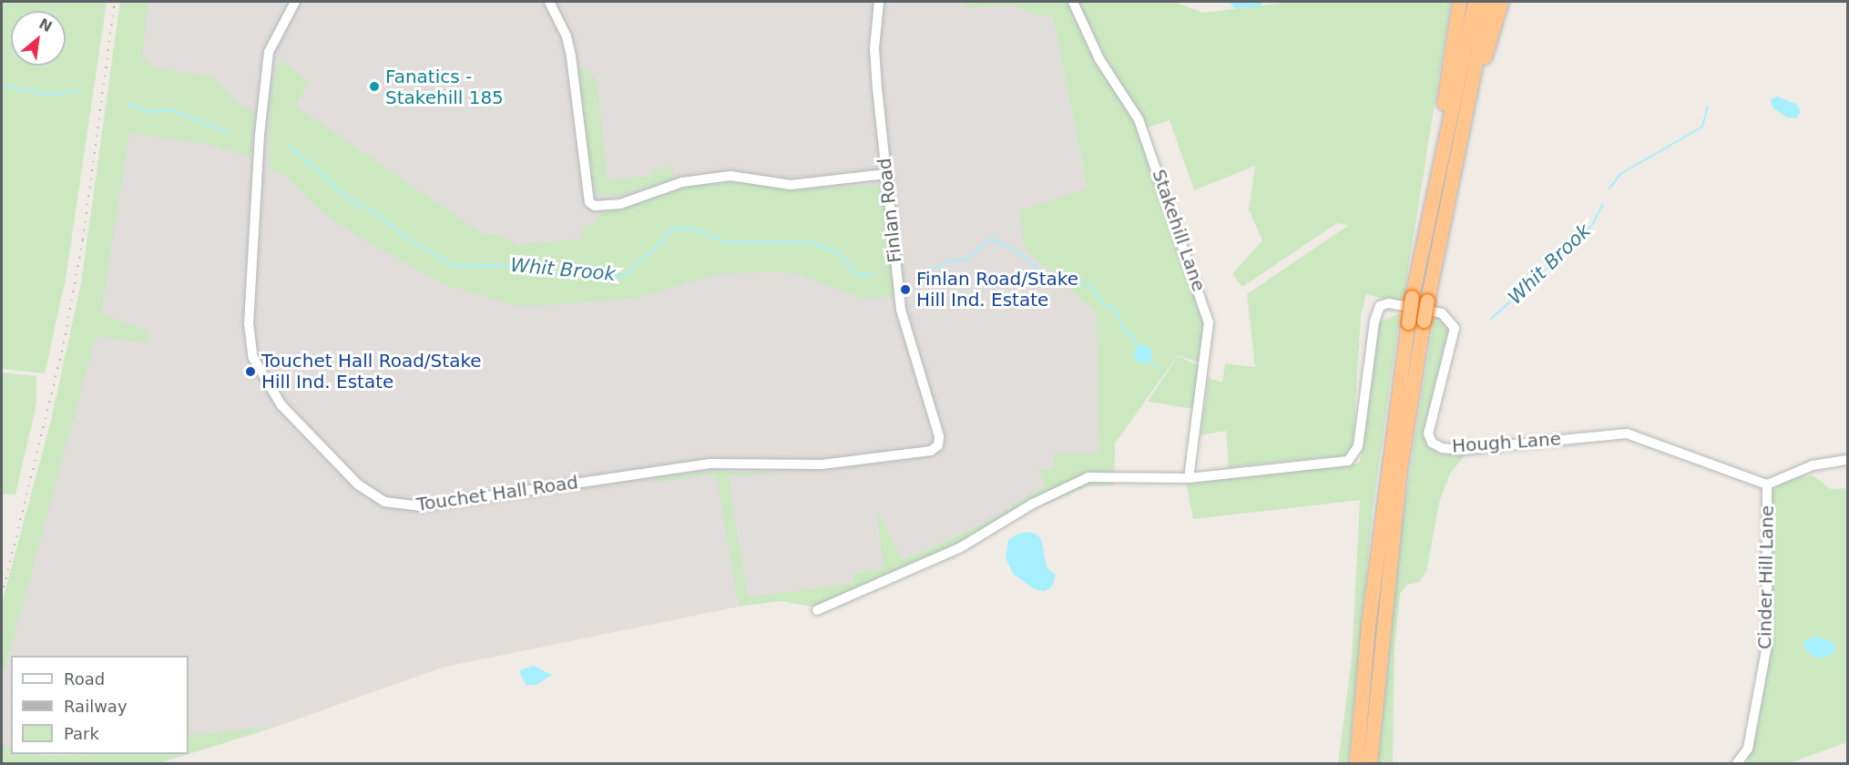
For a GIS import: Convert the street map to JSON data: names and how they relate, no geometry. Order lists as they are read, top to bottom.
{
  "streets": {
    "street": [
      "Finlan Road",
      "Stakehill Lane",
      "Hough Lane",
      "Touchet Hall Road",
      "Cinder Hill Lane"
    ]
  },
  "crossings": [
    ["Finlan Road", "Touchet Hall Road"],
    ["Stakehill Lane", "Hough Lane"],
    ["Hough Lane", "Cinder Hill Lane"]
  ],
  "water": ["Whit Brook"],
  "places": ["Fanatics - Stakehill 185", "Finlan Road/Stake Hill Ind. Estate", "Touchet Hall Road/Stake Hill Ind. Estate"],
  "legend": ["Road", "Railway", "Park"],
  "north": "top right"
}
